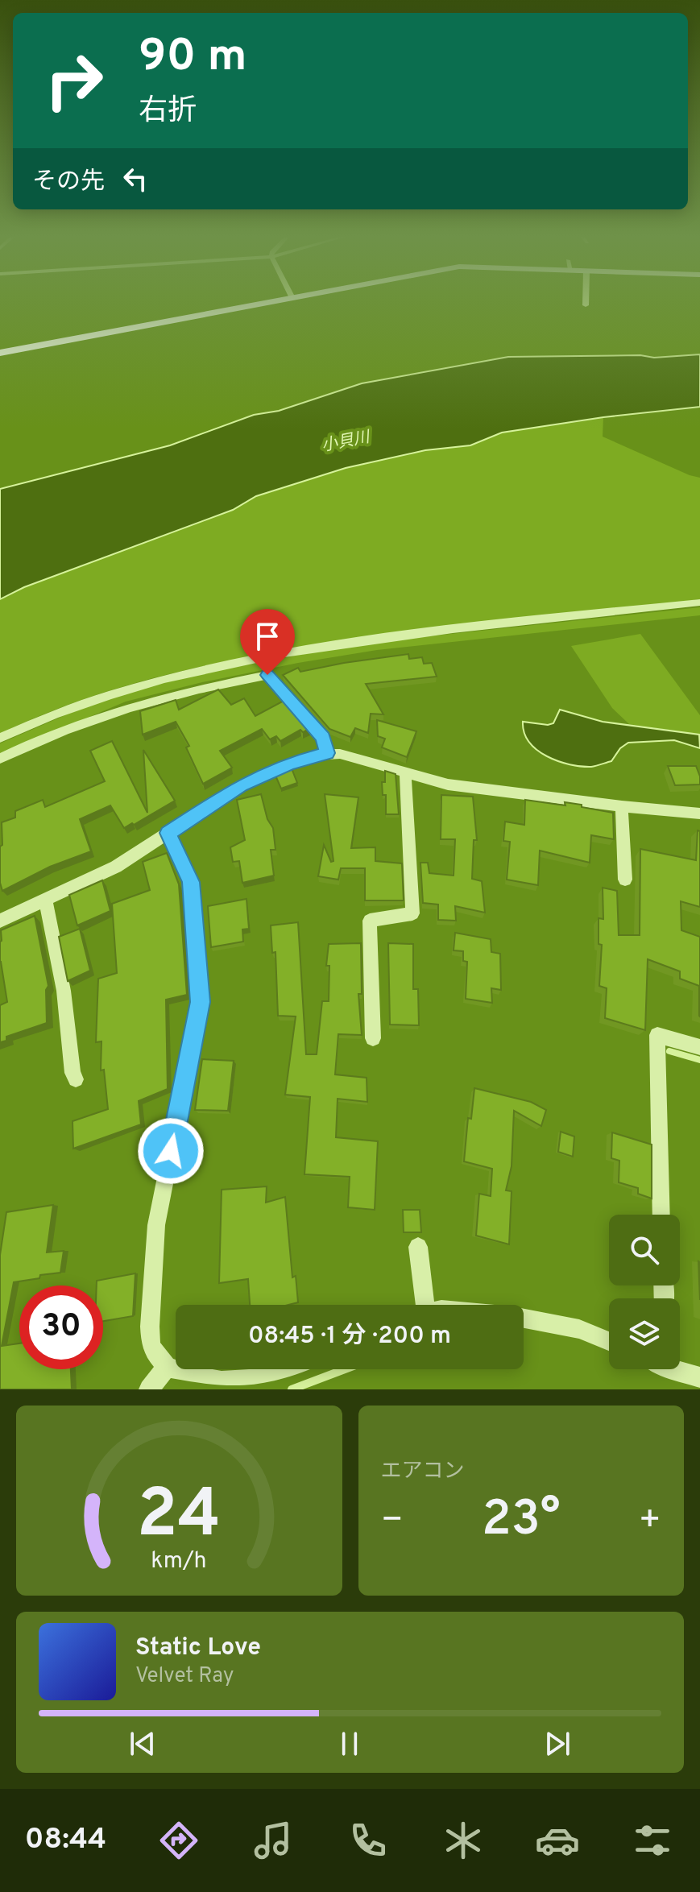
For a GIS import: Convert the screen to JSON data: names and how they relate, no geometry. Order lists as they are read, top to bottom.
{
  "water": ["小貝川"],
  "page": {
    "turn": ["90 m", "右折"],
    "then": "その先",
    "limit": "30",
    "trip": "08:45 · 1 分 · 200 m",
    "tile": "エアコン",
    "heat": ["−", "23°", "+"],
    "song": ["Static Love", "Velvet Ray"],
    "tabs": "08:44",
    "gauge": ["24", "km/h"]
  }
}
